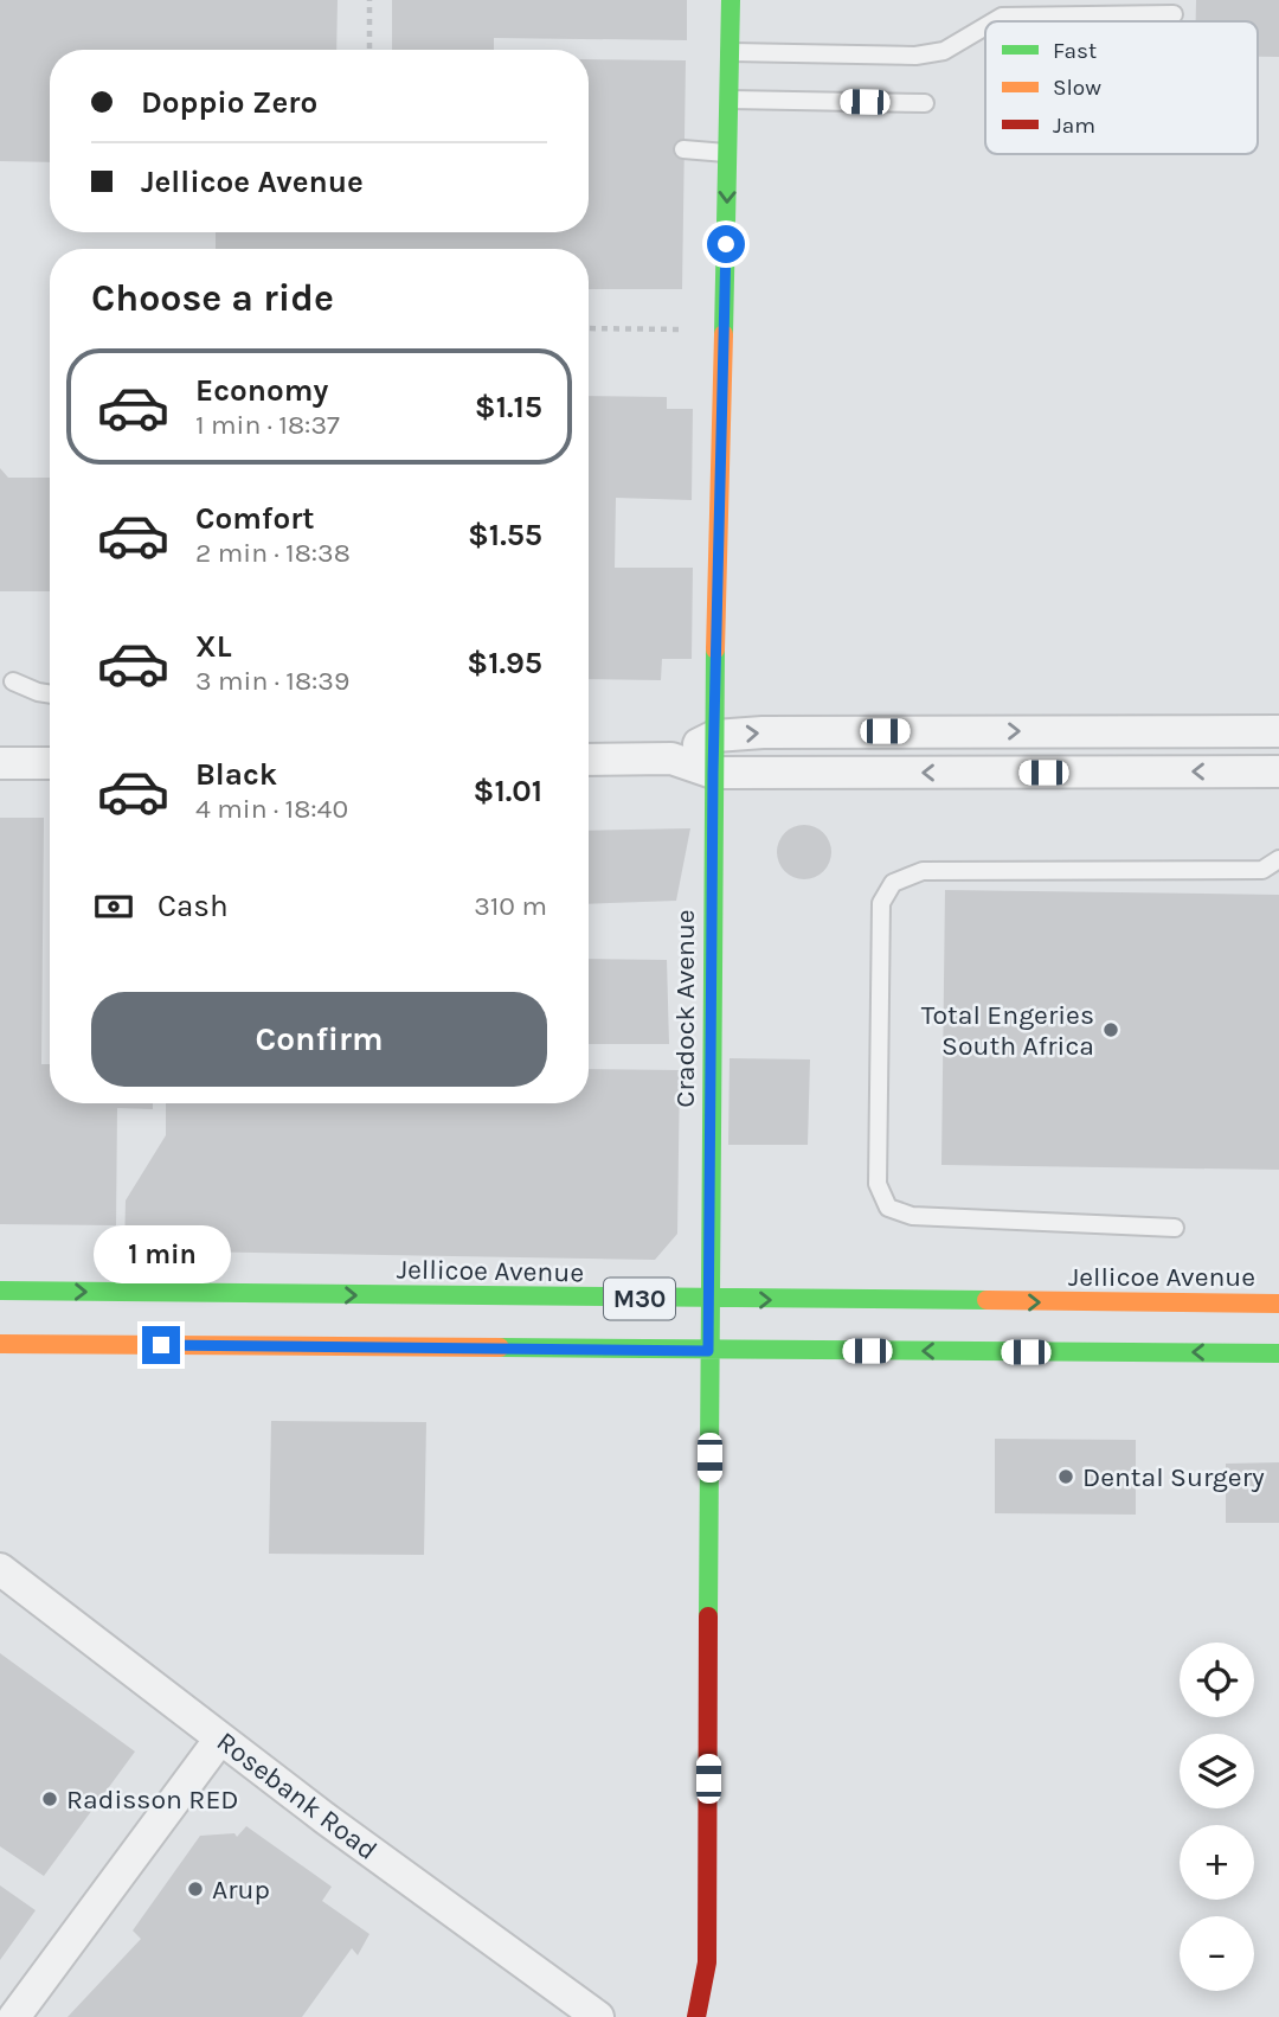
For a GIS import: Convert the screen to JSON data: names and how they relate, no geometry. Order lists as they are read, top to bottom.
{
  "streets": {
    "main road": ["Cradock Avenue", "Jellicoe Avenue", "M30"],
    "street": ["Rosebank Road"]
  },
  "crossings": [
    ["Cradock Avenue", "Jellicoe Avenue"],
    ["Cradock Avenue", "M30"]
  ],
  "places": [
    "Total Engeries South Africa",
    "Dental Surgery",
    "Radisson RED",
    "Arup"
  ],
  "legend": ["Fast", "Slow", "Jam"],
  "page": {
    "banner": ["Doppio Zero", "Jellicoe Avenue"],
    "heading": "Choose a ride",
    "list": [
      {
        "name": "Economy",
        "note": "1 min · 18:37",
        "value": "$1.15"
      },
      {
        "name": "Comfort",
        "note": "2 min · 18:38",
        "value": "$1.55"
      },
      {
        "name": "XL",
        "note": "3 min · 18:39",
        "value": "$1.95"
      },
      {
        "name": "Black",
        "note": "4 min · 18:40",
        "value": "$1.01"
      }
    ],
    "pay": ["Cash", "310 m"],
    "buttons": "Confirm",
    "bubble": "1 min",
    "map_buttons": ["+", "−"]
  }
}
